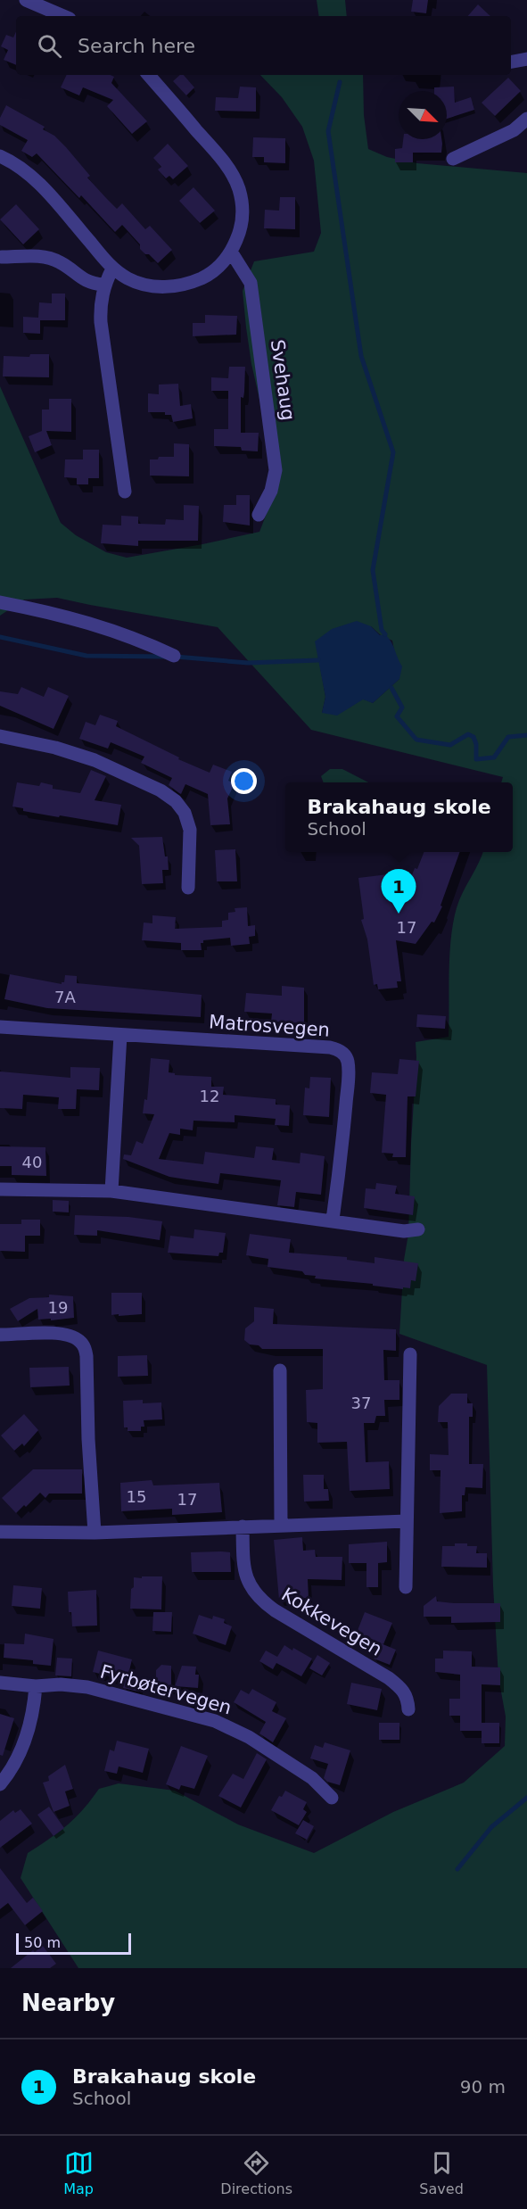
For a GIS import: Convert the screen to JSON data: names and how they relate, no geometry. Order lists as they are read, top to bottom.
{
  "streets": {
    "street": [
      "Svehaug",
      "Matrosvegen",
      "Kokkevegen",
      "Fyrbøtervegen"
    ]
  },
  "house_numbers": [
    "17",
    "7A",
    "12",
    "40",
    "19",
    "37",
    "15",
    "17"
  ],
  "scale_bar": "50 m",
  "north": "bottom right",
  "page": {
    "search": "Search here",
    "popup": ["Brakahaug skole", "School"],
    "pins": "1",
    "scale": "50 m",
    "heading": "Nearby",
    "list": [
      {
        "mark": "1",
        "name": "Brakahaug skole",
        "note": "School",
        "value": "90 m"
      }
    ],
    "nav": ["Map", "Directions", "Saved"]
  }
}
